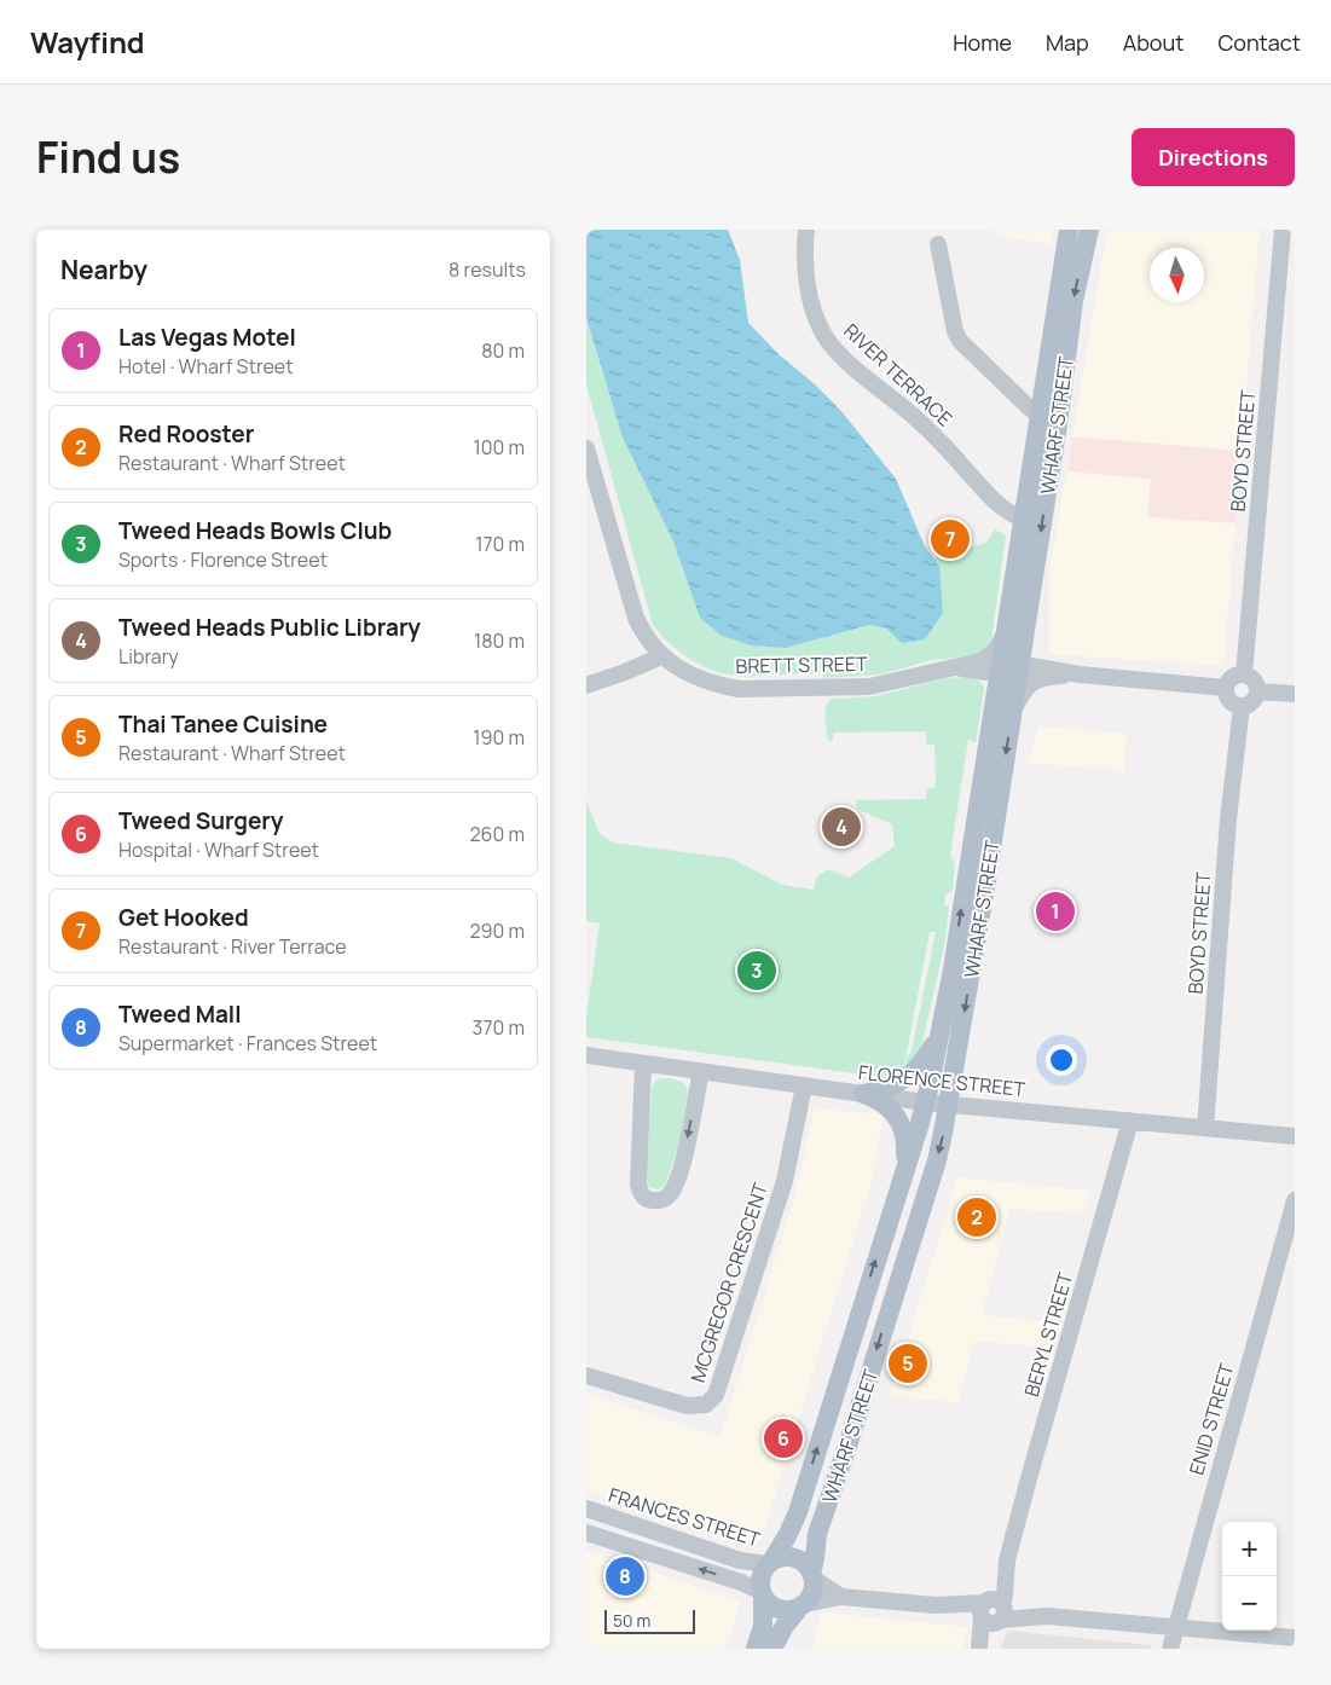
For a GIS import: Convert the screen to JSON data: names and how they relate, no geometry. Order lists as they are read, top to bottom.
{
  "streets": {
    "main road": ["WHARF STREET"],
    "street": [
      "RIVER TERRACE",
      "BOYD STREET",
      "BRETT STREET",
      "FLORENCE STREET",
      "MCGREGOR CRESCENT",
      "BERYL STREET",
      "ENID STREET",
      "FRANCES STREET"
    ]
  },
  "crossings": [
    ["RIVER TERRACE", "WHARF STREET"],
    ["WHARF STREET", "BRETT STREET"],
    ["WHARF STREET", "FLORENCE STREET"],
    ["WHARF STREET", "FRANCES STREET"],
    ["BOYD STREET", "BRETT STREET"],
    ["BOYD STREET", "FLORENCE STREET"],
    ["FLORENCE STREET", "MCGREGOR CRESCENT"],
    ["FLORENCE STREET", "BERYL STREET"]
  ],
  "scale_bar": "50 m",
  "north": "bottom",
  "page": {
    "header": "Wayfind",
    "nav": [
      "Home",
      "Map",
      "About",
      "Contact"
    ],
    "title": "Find us",
    "buttons": "Directions",
    "heading": ["Nearby", "8 results"],
    "list": [
      {
        "mark": "1",
        "name": "Las Vegas Motel",
        "note": "Hotel · Wharf Street",
        "value": "80 m"
      },
      {
        "mark": "2",
        "name": "Red Rooster",
        "note": "Restaurant · Wharf Street",
        "value": "100 m"
      },
      {
        "mark": "3",
        "name": "Tweed Heads Bowls Club",
        "note": "Sports · Florence Street",
        "value": "170 m"
      },
      {
        "mark": "4",
        "name": "Tweed Heads Public Library",
        "note": "Library",
        "value": "180 m"
      },
      {
        "mark": "5",
        "name": "Thai Tanee Cuisine",
        "note": "Restaurant · Wharf Street",
        "value": "190 m"
      },
      {
        "mark": "6",
        "name": "Tweed Surgery",
        "note": "Hospital · Wharf Street",
        "value": "260 m"
      },
      {
        "mark": "7",
        "name": "Get Hooked",
        "note": "Restaurant · River Terrace",
        "value": "290 m"
      },
      {
        "mark": "8",
        "name": "Tweed Mall",
        "note": "Supermarket · Frances Street",
        "value": "370 m"
      }
    ],
    "pins": [
      "7",
      "4",
      "1",
      "3",
      "2",
      "5",
      "6",
      "8"
    ],
    "map_buttons": ["+", "−"],
    "scale": "50 m"
  }
}
